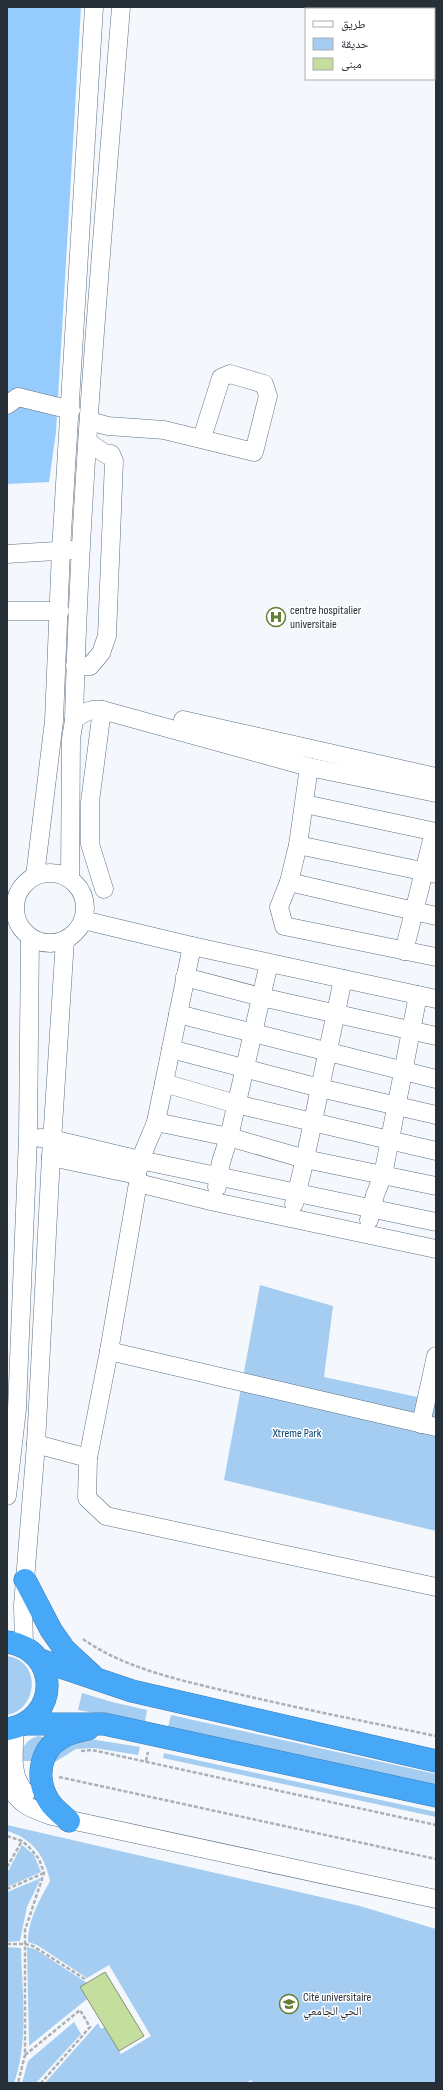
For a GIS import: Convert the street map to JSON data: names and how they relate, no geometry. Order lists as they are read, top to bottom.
{
  "parks": ["Xtreme Park"],
  "places": {
    "hospital": ["centre hospitalier universitaie"],
    "school or university": ["Cité universitaire الحي الجامعي"]
  },
  "legend": ["طريق", "حديقة", "مبنى"]
}
